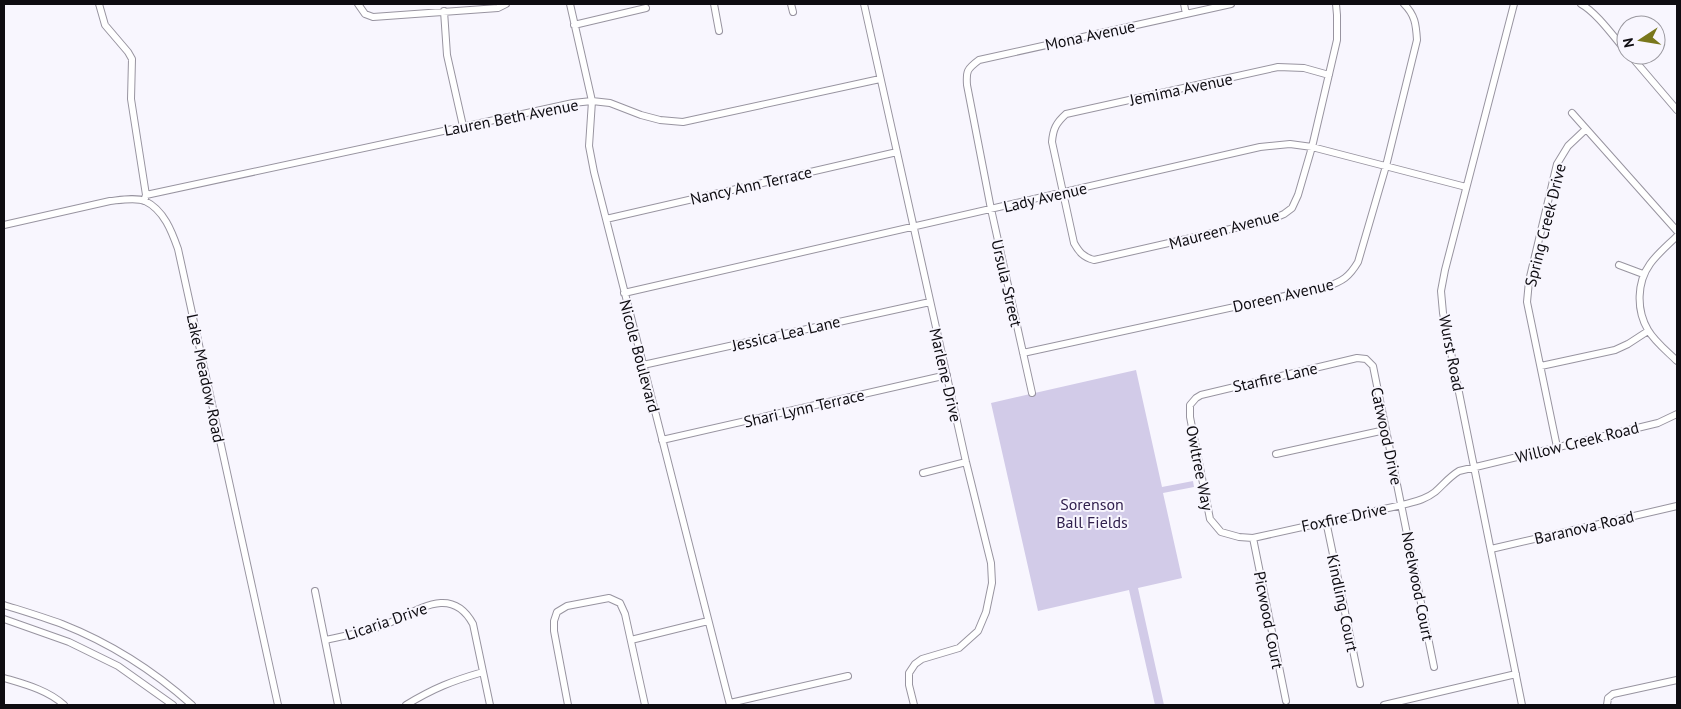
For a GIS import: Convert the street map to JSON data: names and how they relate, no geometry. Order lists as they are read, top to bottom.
{
  "streets": {
    "street": [
      "Mona Avenue",
      "Jemima Avenue",
      "Lauren Beth Avenue",
      "Nancy Ann Terrace",
      "Lady Avenue",
      "Spring Creek Drive",
      "Maureen Avenue",
      "Ursula Street",
      "Doreen Avenue",
      "Jessica Lea Lane",
      "Wurst Road",
      "Nicole Boulevard",
      "Marlene Drive",
      "Starfire Lane",
      "Lake Meadow Road",
      "Shari Lynn Terrace",
      "Catwood Drive",
      "Willow Creek Road",
      "Owltree Way",
      "Foxfire Drive",
      "Baranova Road",
      "Noelwood Court",
      "Kindling Court",
      "Picwood Court",
      "Licaria Drive"
    ]
  },
  "crossings": [
    ["Mona Avenue", "Ursula Street"],
    ["Jemima Avenue", "Lady Avenue"],
    ["Jemima Avenue", "Maureen Avenue"],
    ["Lauren Beth Avenue", "Nicole Boulevard"],
    ["Lauren Beth Avenue", "Marlene Drive"],
    ["Lauren Beth Avenue", "Lake Meadow Road"],
    ["Nancy Ann Terrace", "Nicole Boulevard"],
    ["Nancy Ann Terrace", "Marlene Drive"],
    ["Lady Avenue", "Maureen Avenue"],
    ["Lady Avenue", "Ursula Street"],
    ["Lady Avenue", "Doreen Avenue"],
    ["Lady Avenue", "Wurst Road"],
    ["Lady Avenue", "Nicole Boulevard"],
    ["Lady Avenue", "Marlene Drive"],
    ["Spring Creek Drive", "Willow Creek Road"],
    ["Ursula Street", "Doreen Avenue"],
    ["Jessica Lea Lane", "Nicole Boulevard"],
    ["Jessica Lea Lane", "Marlene Drive"],
    ["Wurst Road", "Willow Creek Road"],
    ["Wurst Road", "Foxfire Drive"],
    ["Wurst Road", "Baranova Road"],
    ["Nicole Boulevard", "Shari Lynn Terrace"],
    ["Marlene Drive", "Shari Lynn Terrace"],
    ["Starfire Lane", "Catwood Drive"],
    ["Starfire Lane", "Owltree Way"],
    ["Catwood Drive", "Foxfire Drive"],
    ["Catwood Drive", "Noelwood Court"],
    ["Willow Creek Road", "Foxfire Drive"],
    ["Owltree Way", "Foxfire Drive"],
    ["Foxfire Drive", "Noelwood Court"],
    ["Foxfire Drive", "Kindling Court"],
    ["Foxfire Drive", "Picwood Court"]
  ],
  "parks": ["Sorenson Ball Fields"],
  "north": "left"
}
